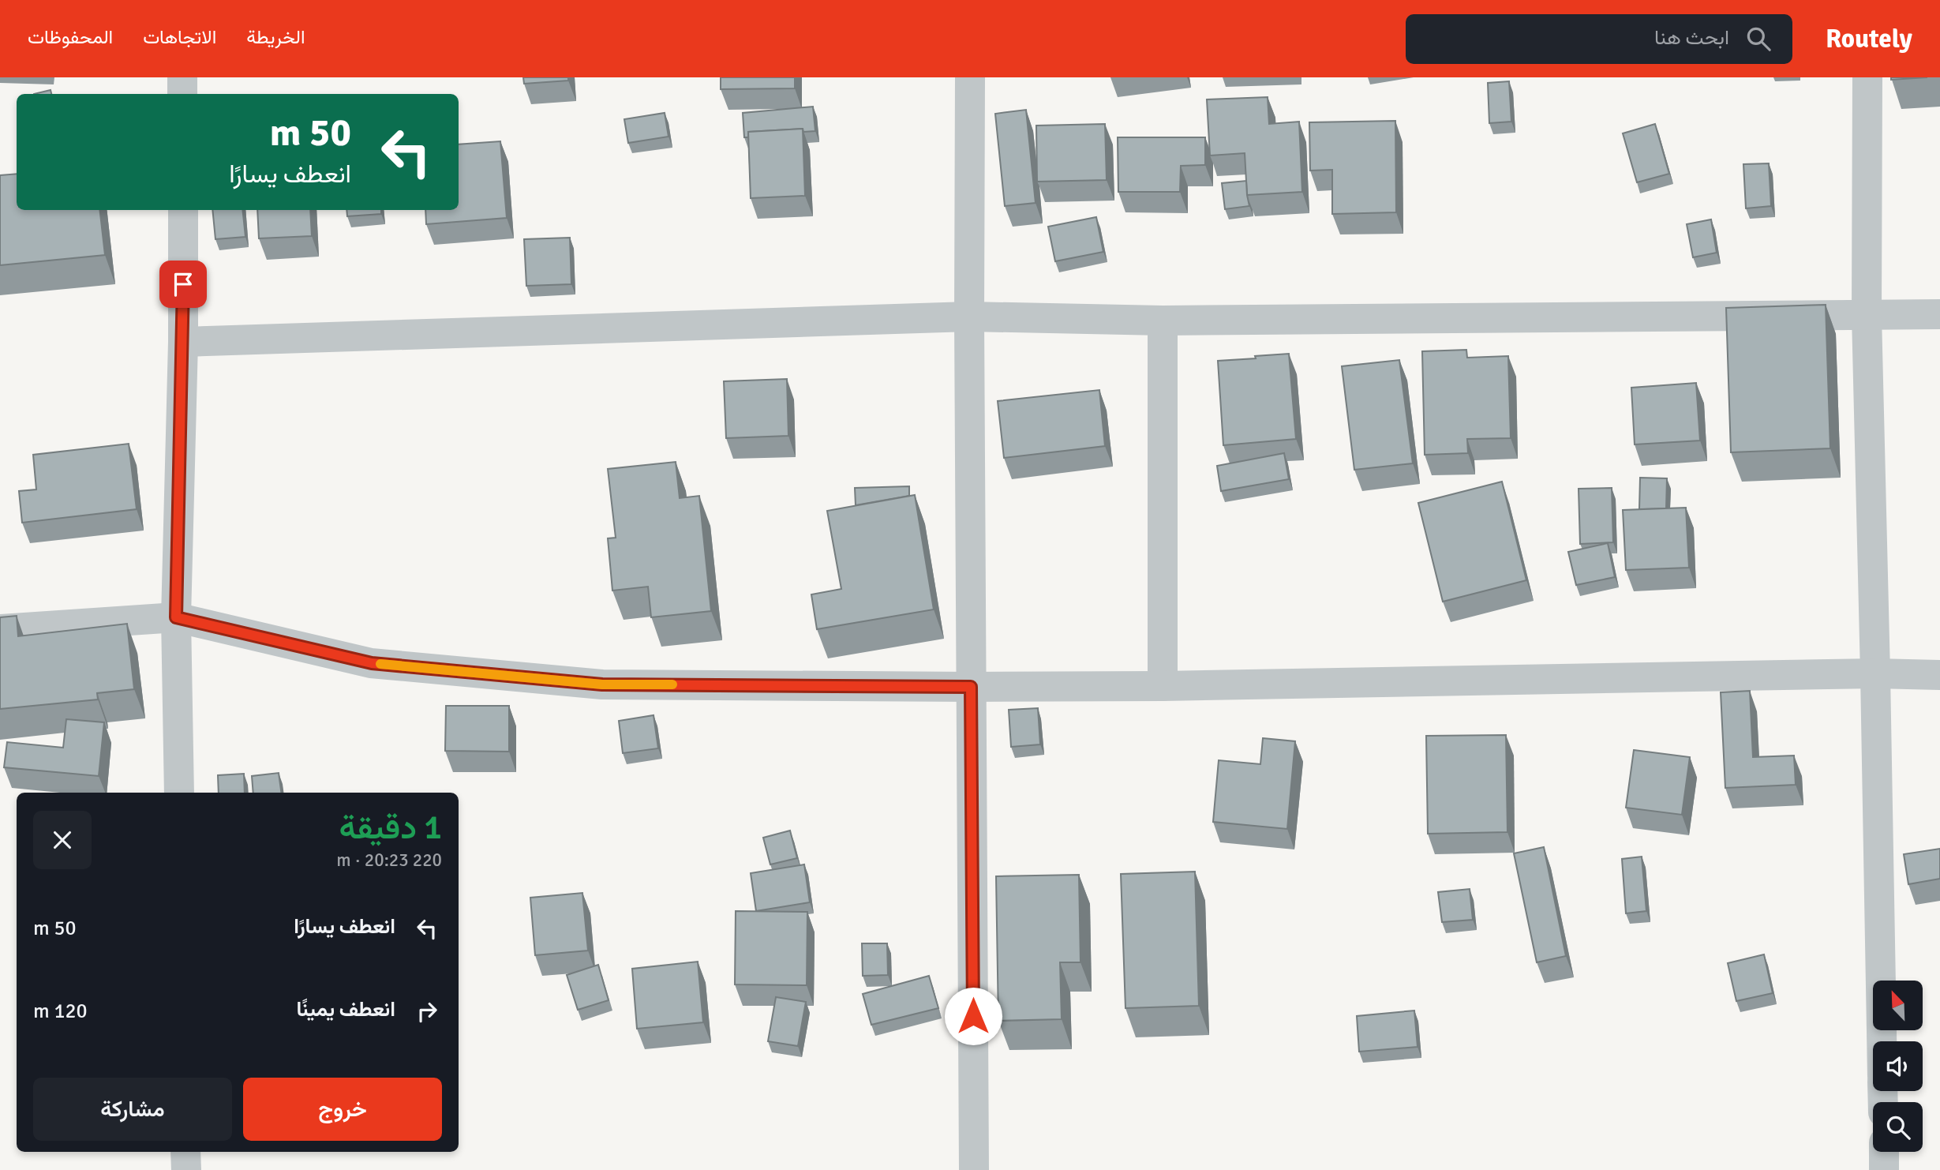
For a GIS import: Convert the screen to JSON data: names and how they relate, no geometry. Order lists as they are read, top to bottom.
{
  "north": "top left",
  "page": {
    "header": "Routely",
    "search": "ابحث هنا",
    "nav": ["الخريطة", "الاتجاهات", "المحفوظات"],
    "turn": ["50 m", "انعطف يسارًا"],
    "heading": ["1 دقيقة", "220 m · 20:23"],
    "list": [
      {
        "name": "انعطف يسارًا",
        "value": "50 m"
      },
      {
        "name": "انعطف يمينًا",
        "value": "120 m"
      }
    ],
    "buttons": ["خروج", "مشاركة"]
  }
}
